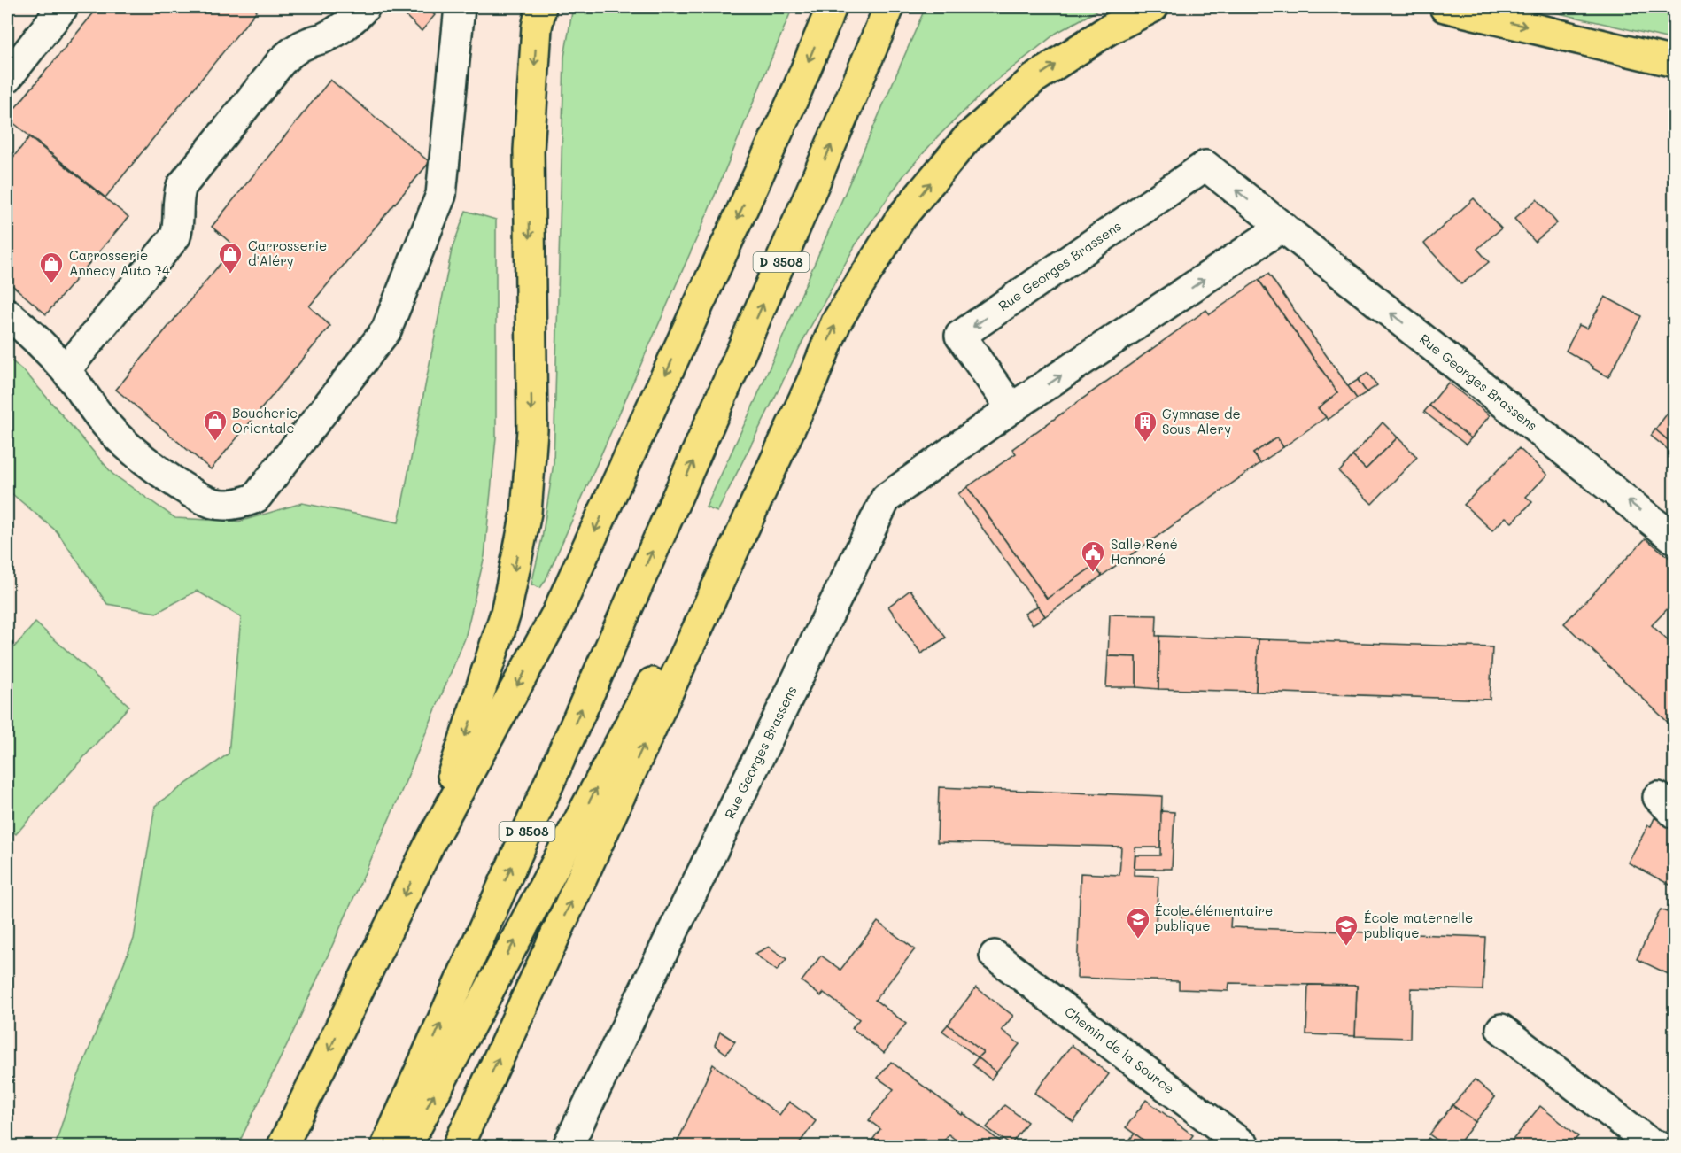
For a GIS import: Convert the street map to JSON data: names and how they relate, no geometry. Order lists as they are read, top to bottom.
{
  "streets": {
    "highway": ["D 3508"],
    "street": ["Rue Georges Brassens", "Chemin de la Source"]
  },
  "places": {
    "shop": ["Carrosserie d'Aléry", "Carrosserie Annecy Auto 74", "Boucherie Orientale"],
    "building": ["Gymnase de Sous-Alery"],
    "public building": ["Salle René Honnoré"],
    "school or university": ["École élémentaire publique", "École maternelle publique"]
  }
}
